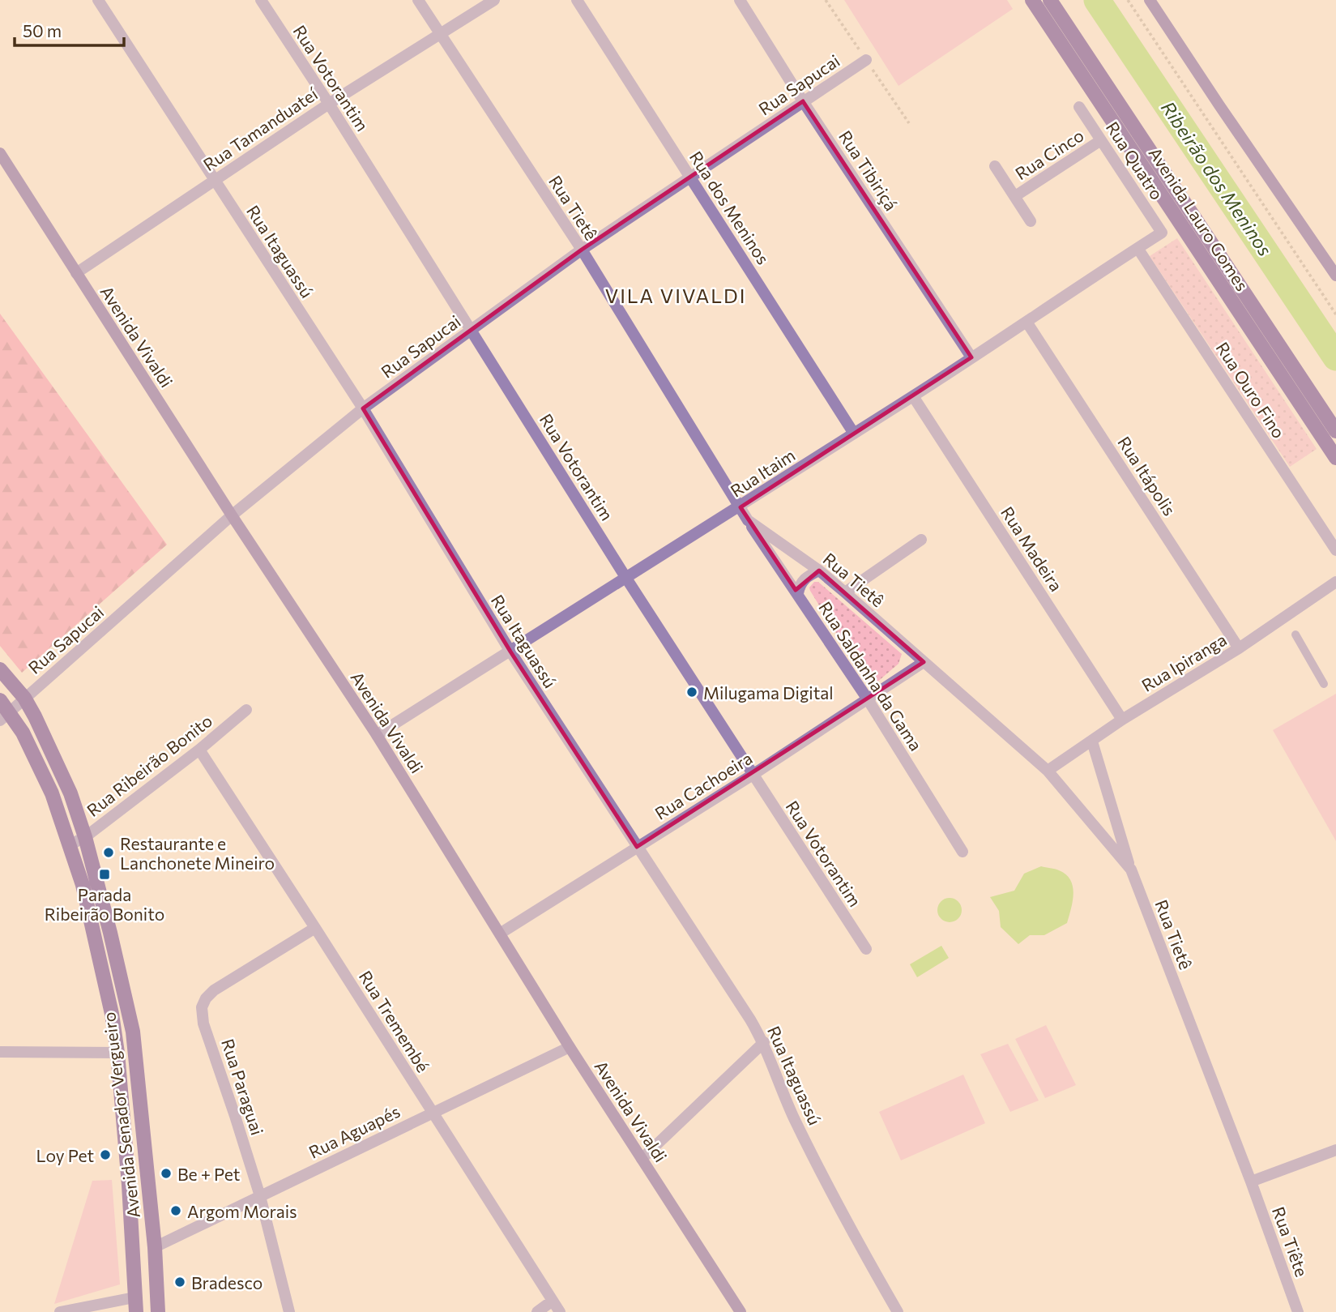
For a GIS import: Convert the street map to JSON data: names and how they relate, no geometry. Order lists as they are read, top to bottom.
{
  "streets": {
    "main road": ["Avenida Lauro Gomes", "Avenida Senador Vergueiro"],
    "street": [
      "Rua Votorantim",
      "Rua Sapucai",
      "Rua Tamanduateí",
      "Rua Cinco",
      "Rua Quatro",
      "Rua Tibiriçá",
      "Rua Tietê",
      "Rua dos Meninos",
      "Rua Itaguassú",
      "Avenida Vivaldi",
      "Rua Ouro Fino",
      "Rua Itaim",
      "Rua Itápolis",
      "Rua Madeira",
      "Rua Ipiranga",
      "Rua Saldanha da Gama",
      "Rua Ribeirão Bonito",
      "Rua Cachoeira",
      "Rua Tremembé",
      "Rua Paraguai",
      "Rua Aguapés",
      "Rua Tiête"
    ]
  },
  "crossings": [
    ["Rua Votorantim", "Rua Sapucai"],
    ["Rua Votorantim", "Rua Tamanduateí"],
    ["Rua Votorantim", "Rua Itaim"],
    ["Rua Votorantim", "Rua Cachoeira"],
    ["Rua Sapucai", "Rua Tibiriçá"],
    ["Rua Sapucai", "Rua Tietê"],
    ["Rua Sapucai", "Rua dos Meninos"],
    ["Rua Sapucai", "Rua Itaguassú"],
    ["Rua Sapucai", "Avenida Vivaldi"],
    ["Rua Sapucai", "Avenida Senador Vergueiro"],
    ["Rua Tamanduateí", "Rua Tietê"],
    ["Rua Tamanduateí", "Rua Itaguassú"],
    ["Rua Tamanduateí", "Avenida Vivaldi"],
    ["Rua Cinco", "Rua Quatro"],
    ["Rua Quatro", "Rua Itaim"],
    ["Rua Tibiriçá", "Rua Itaim"],
    ["Rua Tietê", "Rua Itaim"],
    ["Rua Tietê", "Rua Ipiranga"],
    ["Rua Tietê", "Rua Saldanha da Gama"],
    ["Rua Tietê", "Rua Cachoeira"],
    ["Rua Tietê", "Rua Tiête"],
    ["Rua dos Meninos", "Rua Itaim"],
    ["Rua Itaguassú", "Rua Itaim"],
    ["Rua Itaguassú", "Rua Cachoeira"],
    ["Avenida Vivaldi", "Rua Itaim"],
    ["Avenida Vivaldi", "Rua Cachoeira"],
    ["Avenida Vivaldi", "Rua Aguapés"],
    ["Rua Ouro Fino", "Rua Itaim"],
    ["Rua Itaim", "Rua Itápolis"],
    ["Rua Itaim", "Rua Madeira"],
    ["Rua Itápolis", "Rua Ipiranga"],
    ["Rua Madeira", "Rua Ipiranga"],
    ["Rua Saldanha da Gama", "Rua Cachoeira"],
    ["Rua Ribeirão Bonito", "Rua Tremembé"],
    ["Rua Ribeirão Bonito", "Avenida Senador Vergueiro"],
    ["Rua Tremembé", "Rua Paraguai"],
    ["Rua Tremembé", "Rua Aguapés"],
    ["Rua Paraguai", "Rua Aguapés"],
    ["Avenida Senador Vergueiro", "Rua Aguapés"]
  ],
  "districts": ["VILA VIVALDI"],
  "water": ["Ribeirão dos Meninos"],
  "places": {
    "other": [
      "Milugama Digital",
      "Restaurante e Lanchonete Mineiro",
      "Loy Pet",
      "Be + Pet",
      "Argom Morais",
      "Bradesco"
    ],
    "transit": ["Parada Ribeirão Bonito"]
  },
  "scale_bar": "50 m"
}
